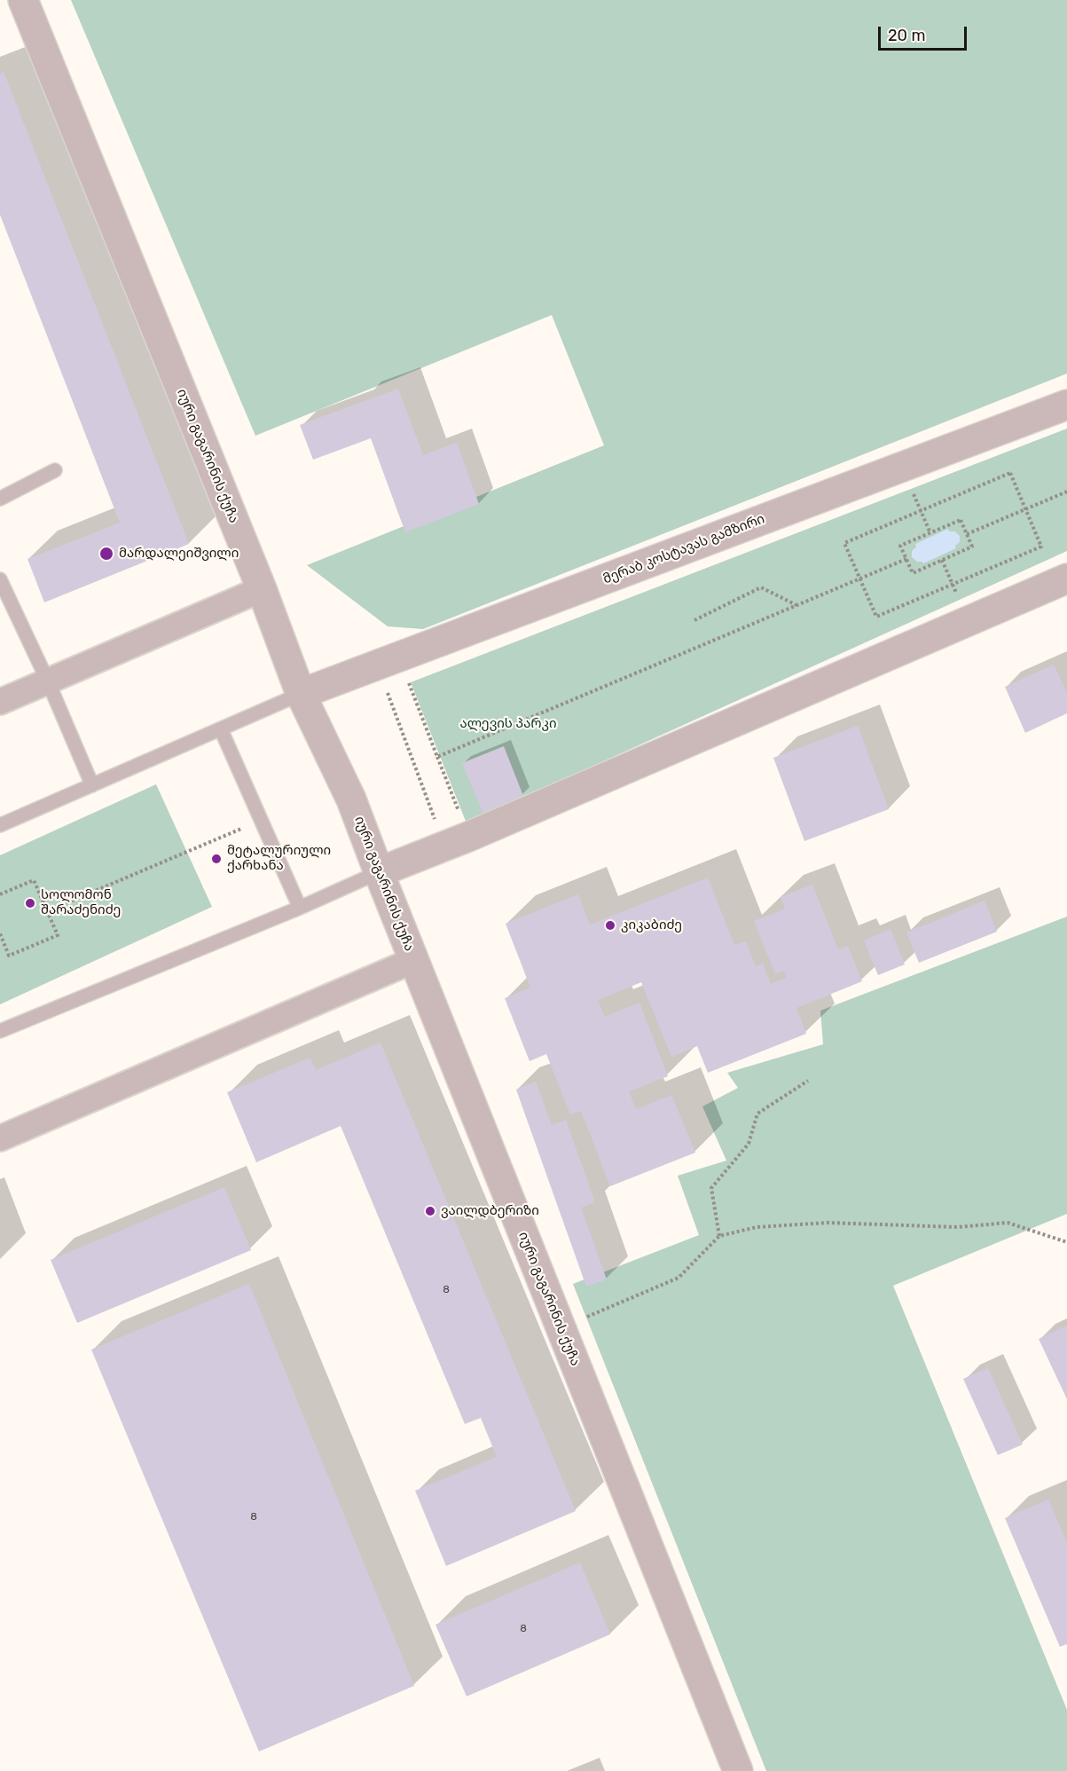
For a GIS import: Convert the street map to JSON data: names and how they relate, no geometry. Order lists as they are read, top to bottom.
{
  "streets": {
    "street": ["იური გაგარინის ქუჩა", "მერაბ კოსტავას გამზირი"]
  },
  "crossings": [
    ["იური გაგარინის ქუჩა", "მერაბ კოსტავას გამზირი"]
  ],
  "parks": ["ალევის პარკი"],
  "places": [
    "მარდალეიშვილი",
    "მეტალურიული ქარხანა",
    "სოლომონ შარაძენიძე",
    "კიკაბიძე",
    "ვაილდბერიზი"
  ],
  "house_numbers": ["8", "8", "8"],
  "scale_bar": "20 m"
}
